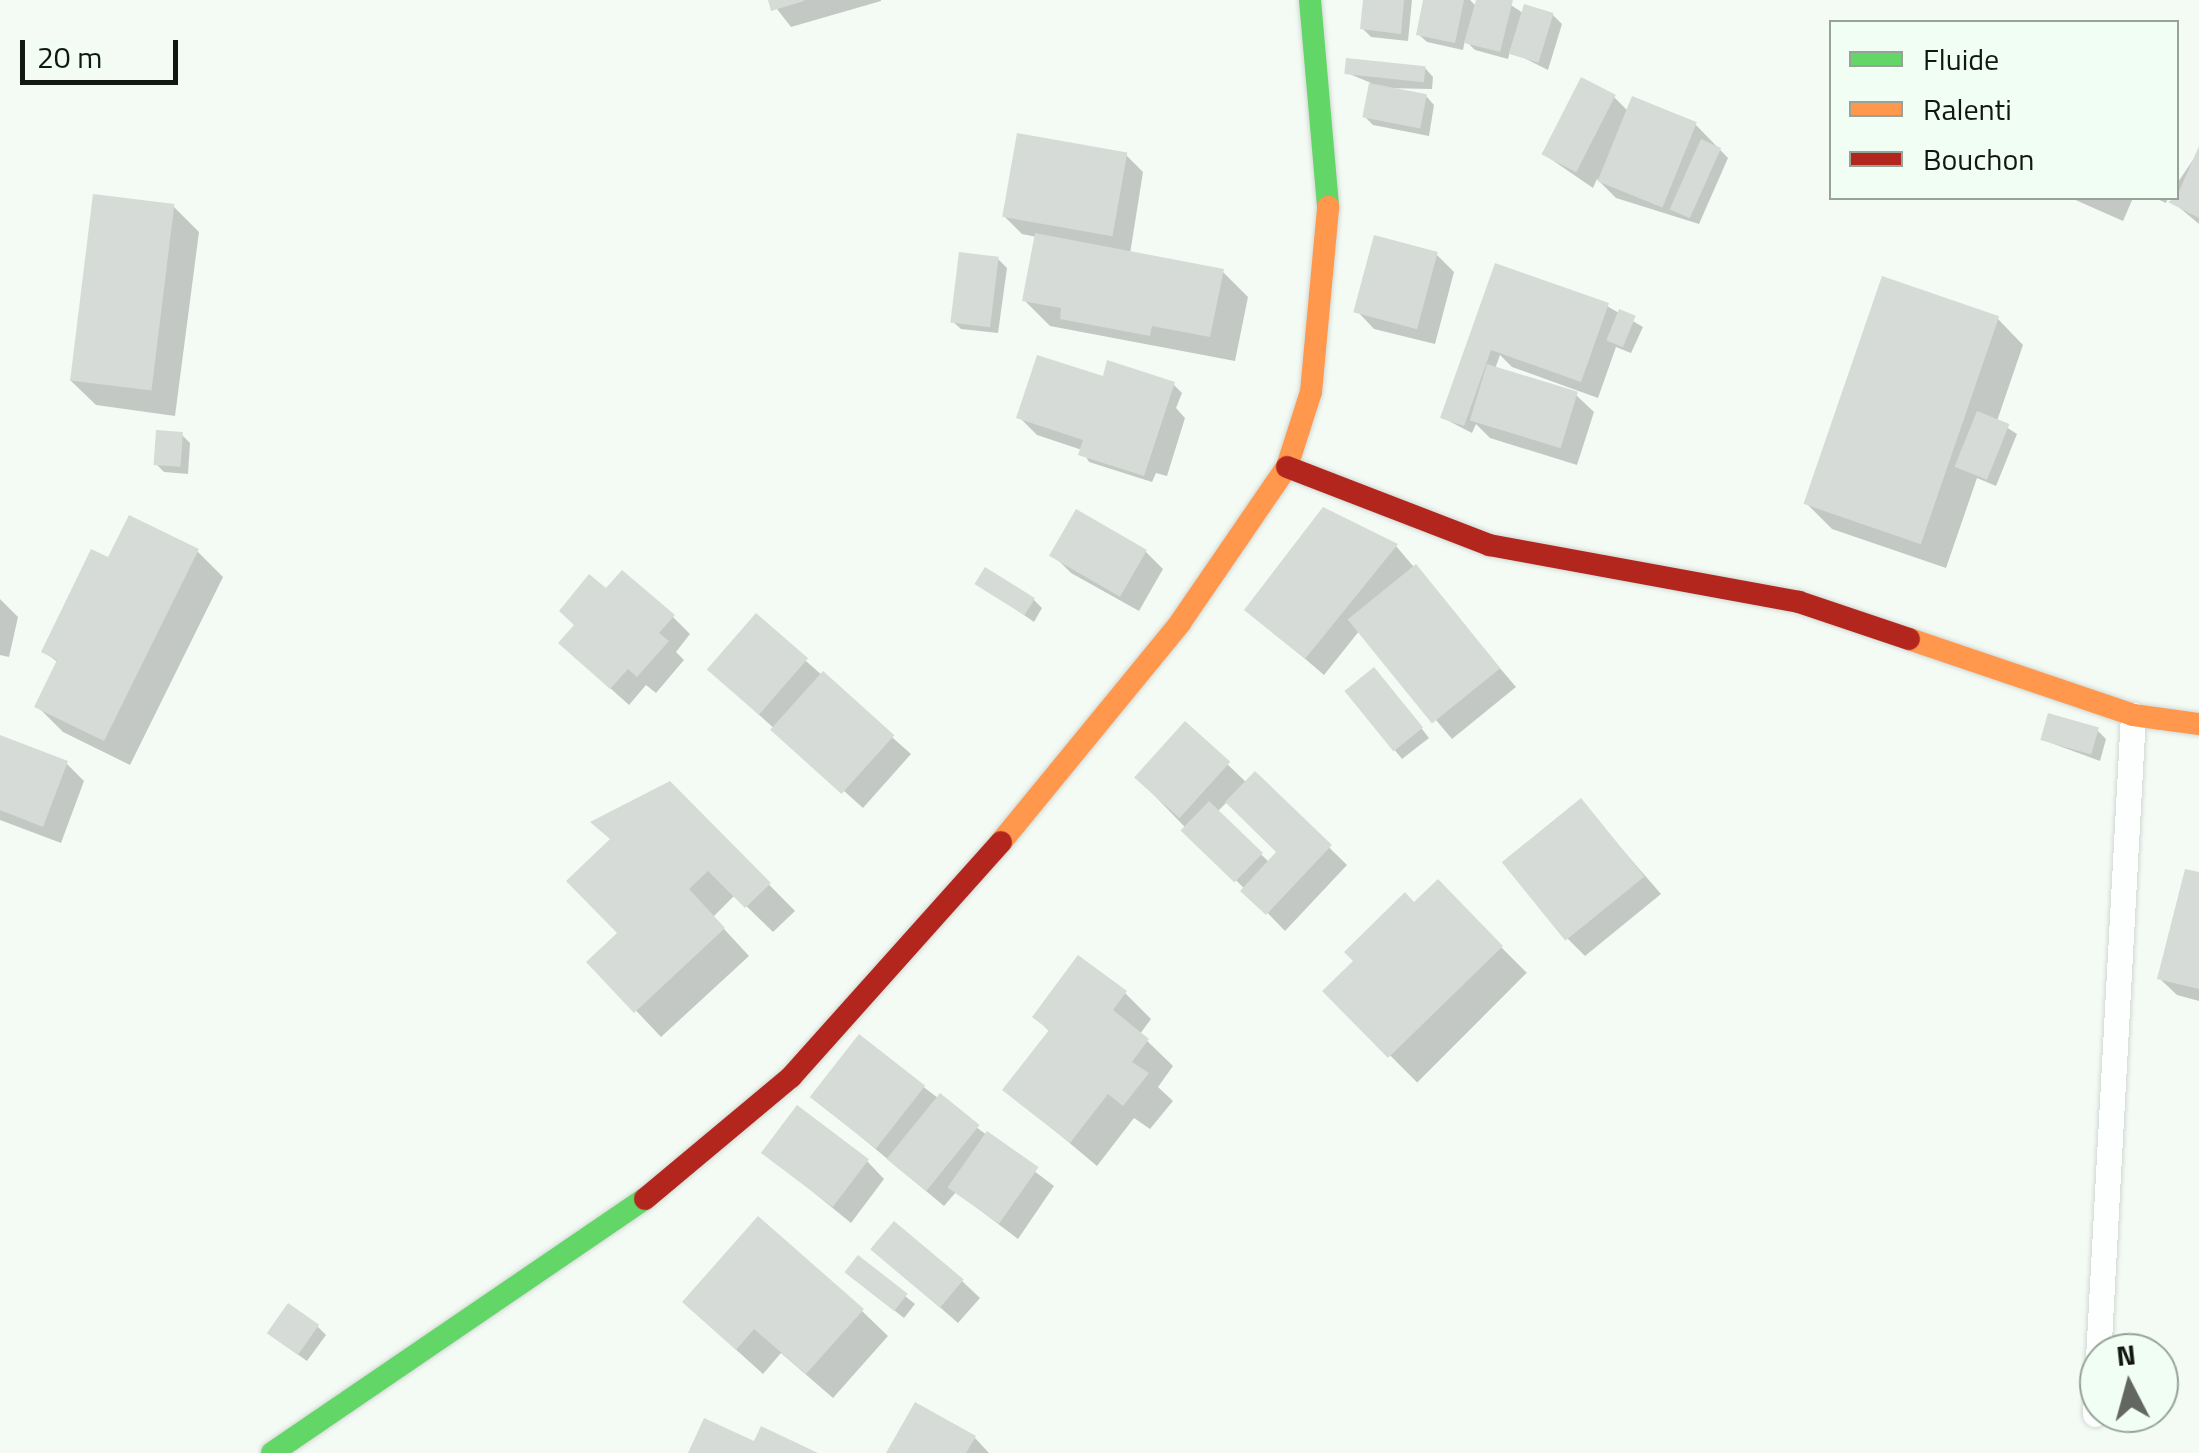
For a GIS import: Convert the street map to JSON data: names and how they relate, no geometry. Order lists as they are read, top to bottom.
{
  "legend": ["Fluide", "Ralenti", "Bouchon"],
  "scale_bar": "20 m",
  "north": "top"
}
